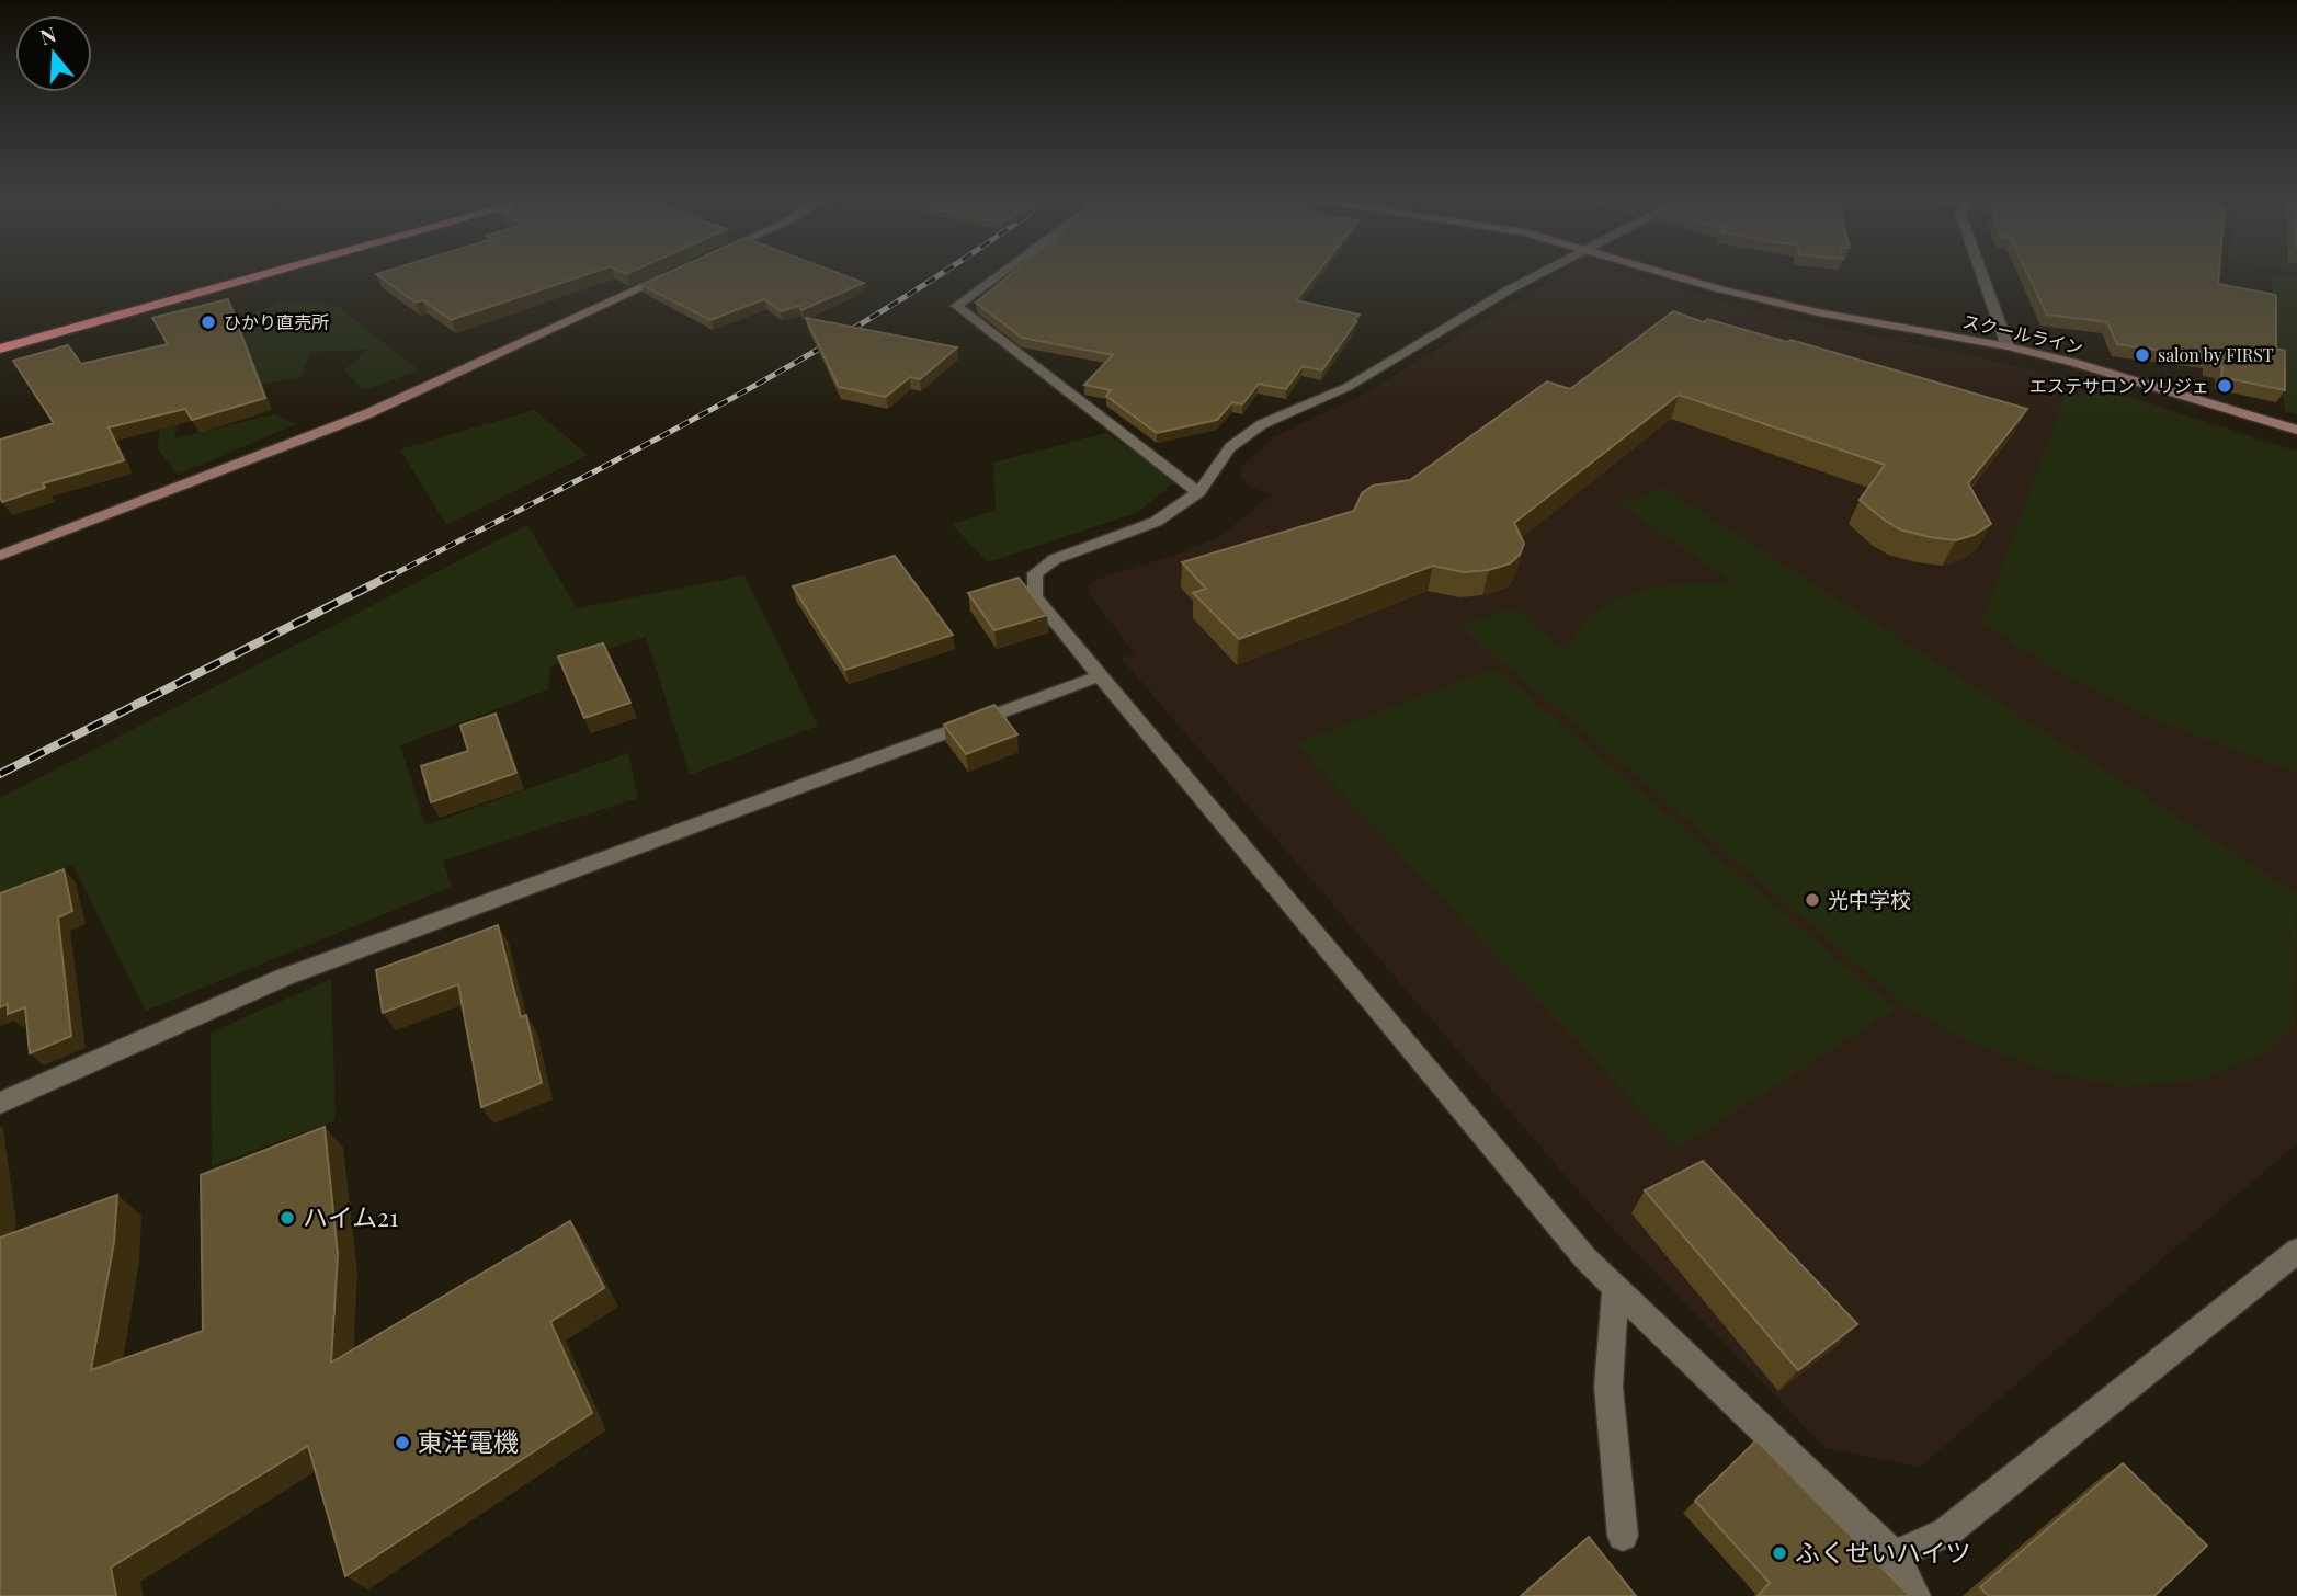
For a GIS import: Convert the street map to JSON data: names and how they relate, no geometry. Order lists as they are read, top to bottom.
{
  "streets": {
    "street": ["スクールライン"]
  },
  "places": [
    "ひかり直売所",
    "salon by FIRST",
    "エステサロン ソリジェ",
    "光中学校",
    "ハイム21",
    "東洋電機",
    "ふくせいハイツ"
  ],
  "north": "top"
}
